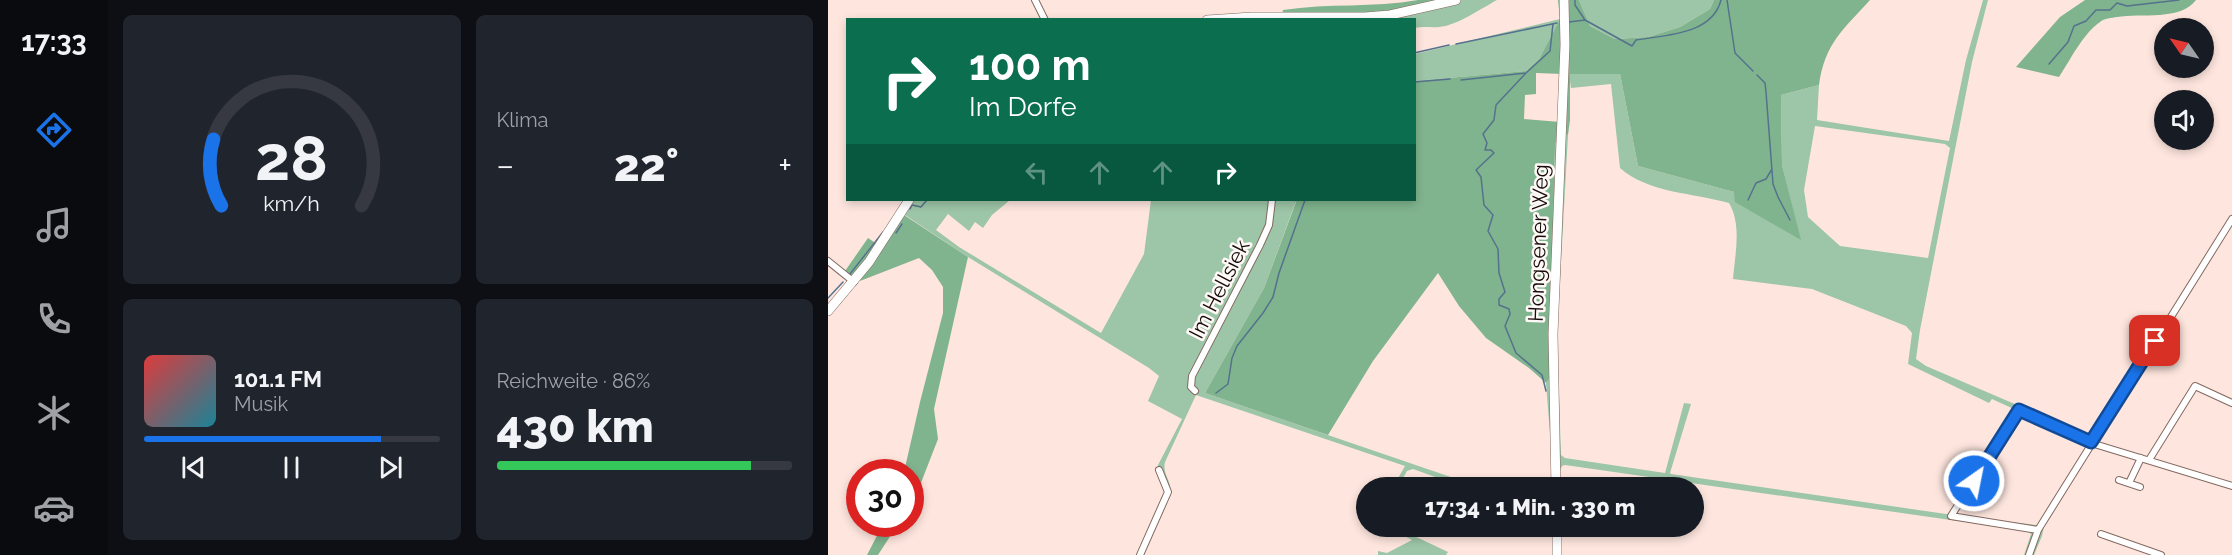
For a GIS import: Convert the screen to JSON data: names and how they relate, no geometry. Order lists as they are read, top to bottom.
{
  "streets": {
    "street": ["Hongsener Weg", "Im Hellsiek"]
  },
  "north": "top left",
  "page": {
    "tabs": "17:33",
    "tile": [
      "Klima",
      ["Reichweite · 86%", "430 km"]
    ],
    "turn": ["100 m", "Im Dorfe"],
    "heat": ["−", "22°", "+"],
    "song": ["101.1 FM", "Musik"],
    "limit": "30",
    "trip": "17:34 · 1 Min. · 330 m",
    "gauge": ["28", "km/h"]
  }
}
